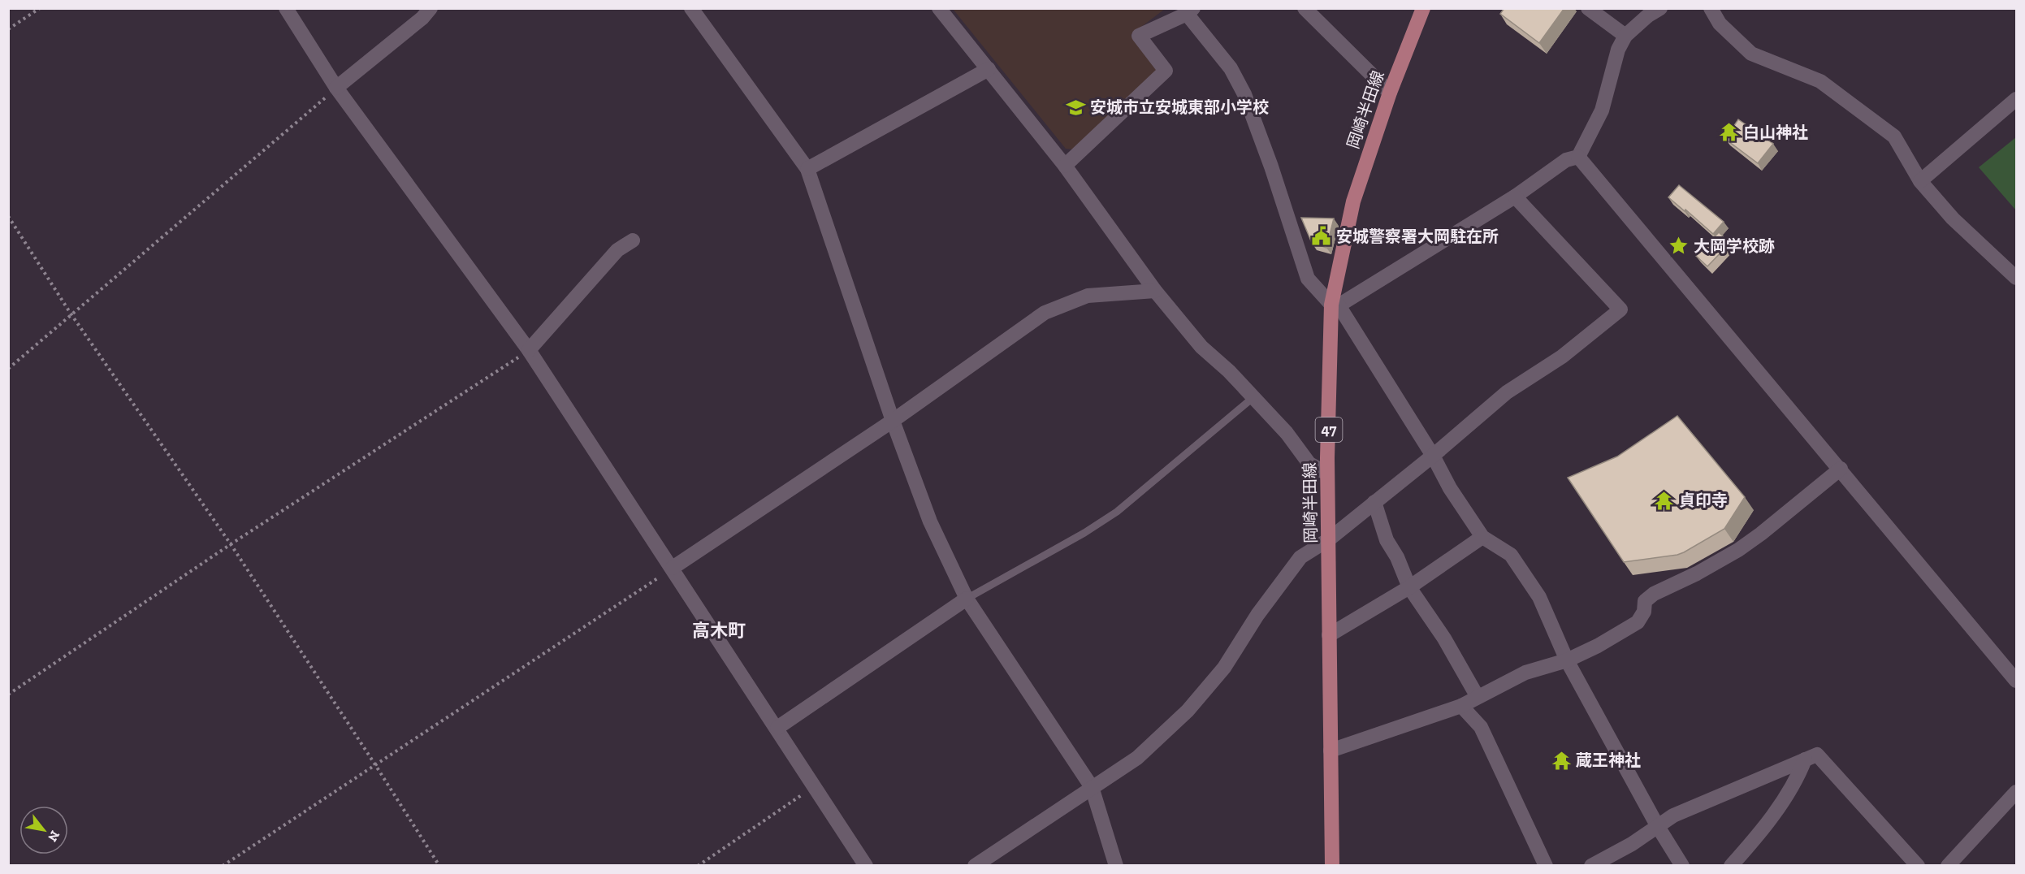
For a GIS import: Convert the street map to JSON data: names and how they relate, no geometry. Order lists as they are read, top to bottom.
{
  "streets": {
    "main road": ["岡崎半田線", "47"]
  },
  "districts": ["高木町"],
  "places": {
    "school or university": ["安城市立安城東部小学校"],
    "temple": ["白山神社", "貞印寺", "蔵王神社"],
    "public building": ["安城警察署大岡駐在所"],
    "place": ["大岡学校跡"]
  },
  "north": "bottom right"
}
